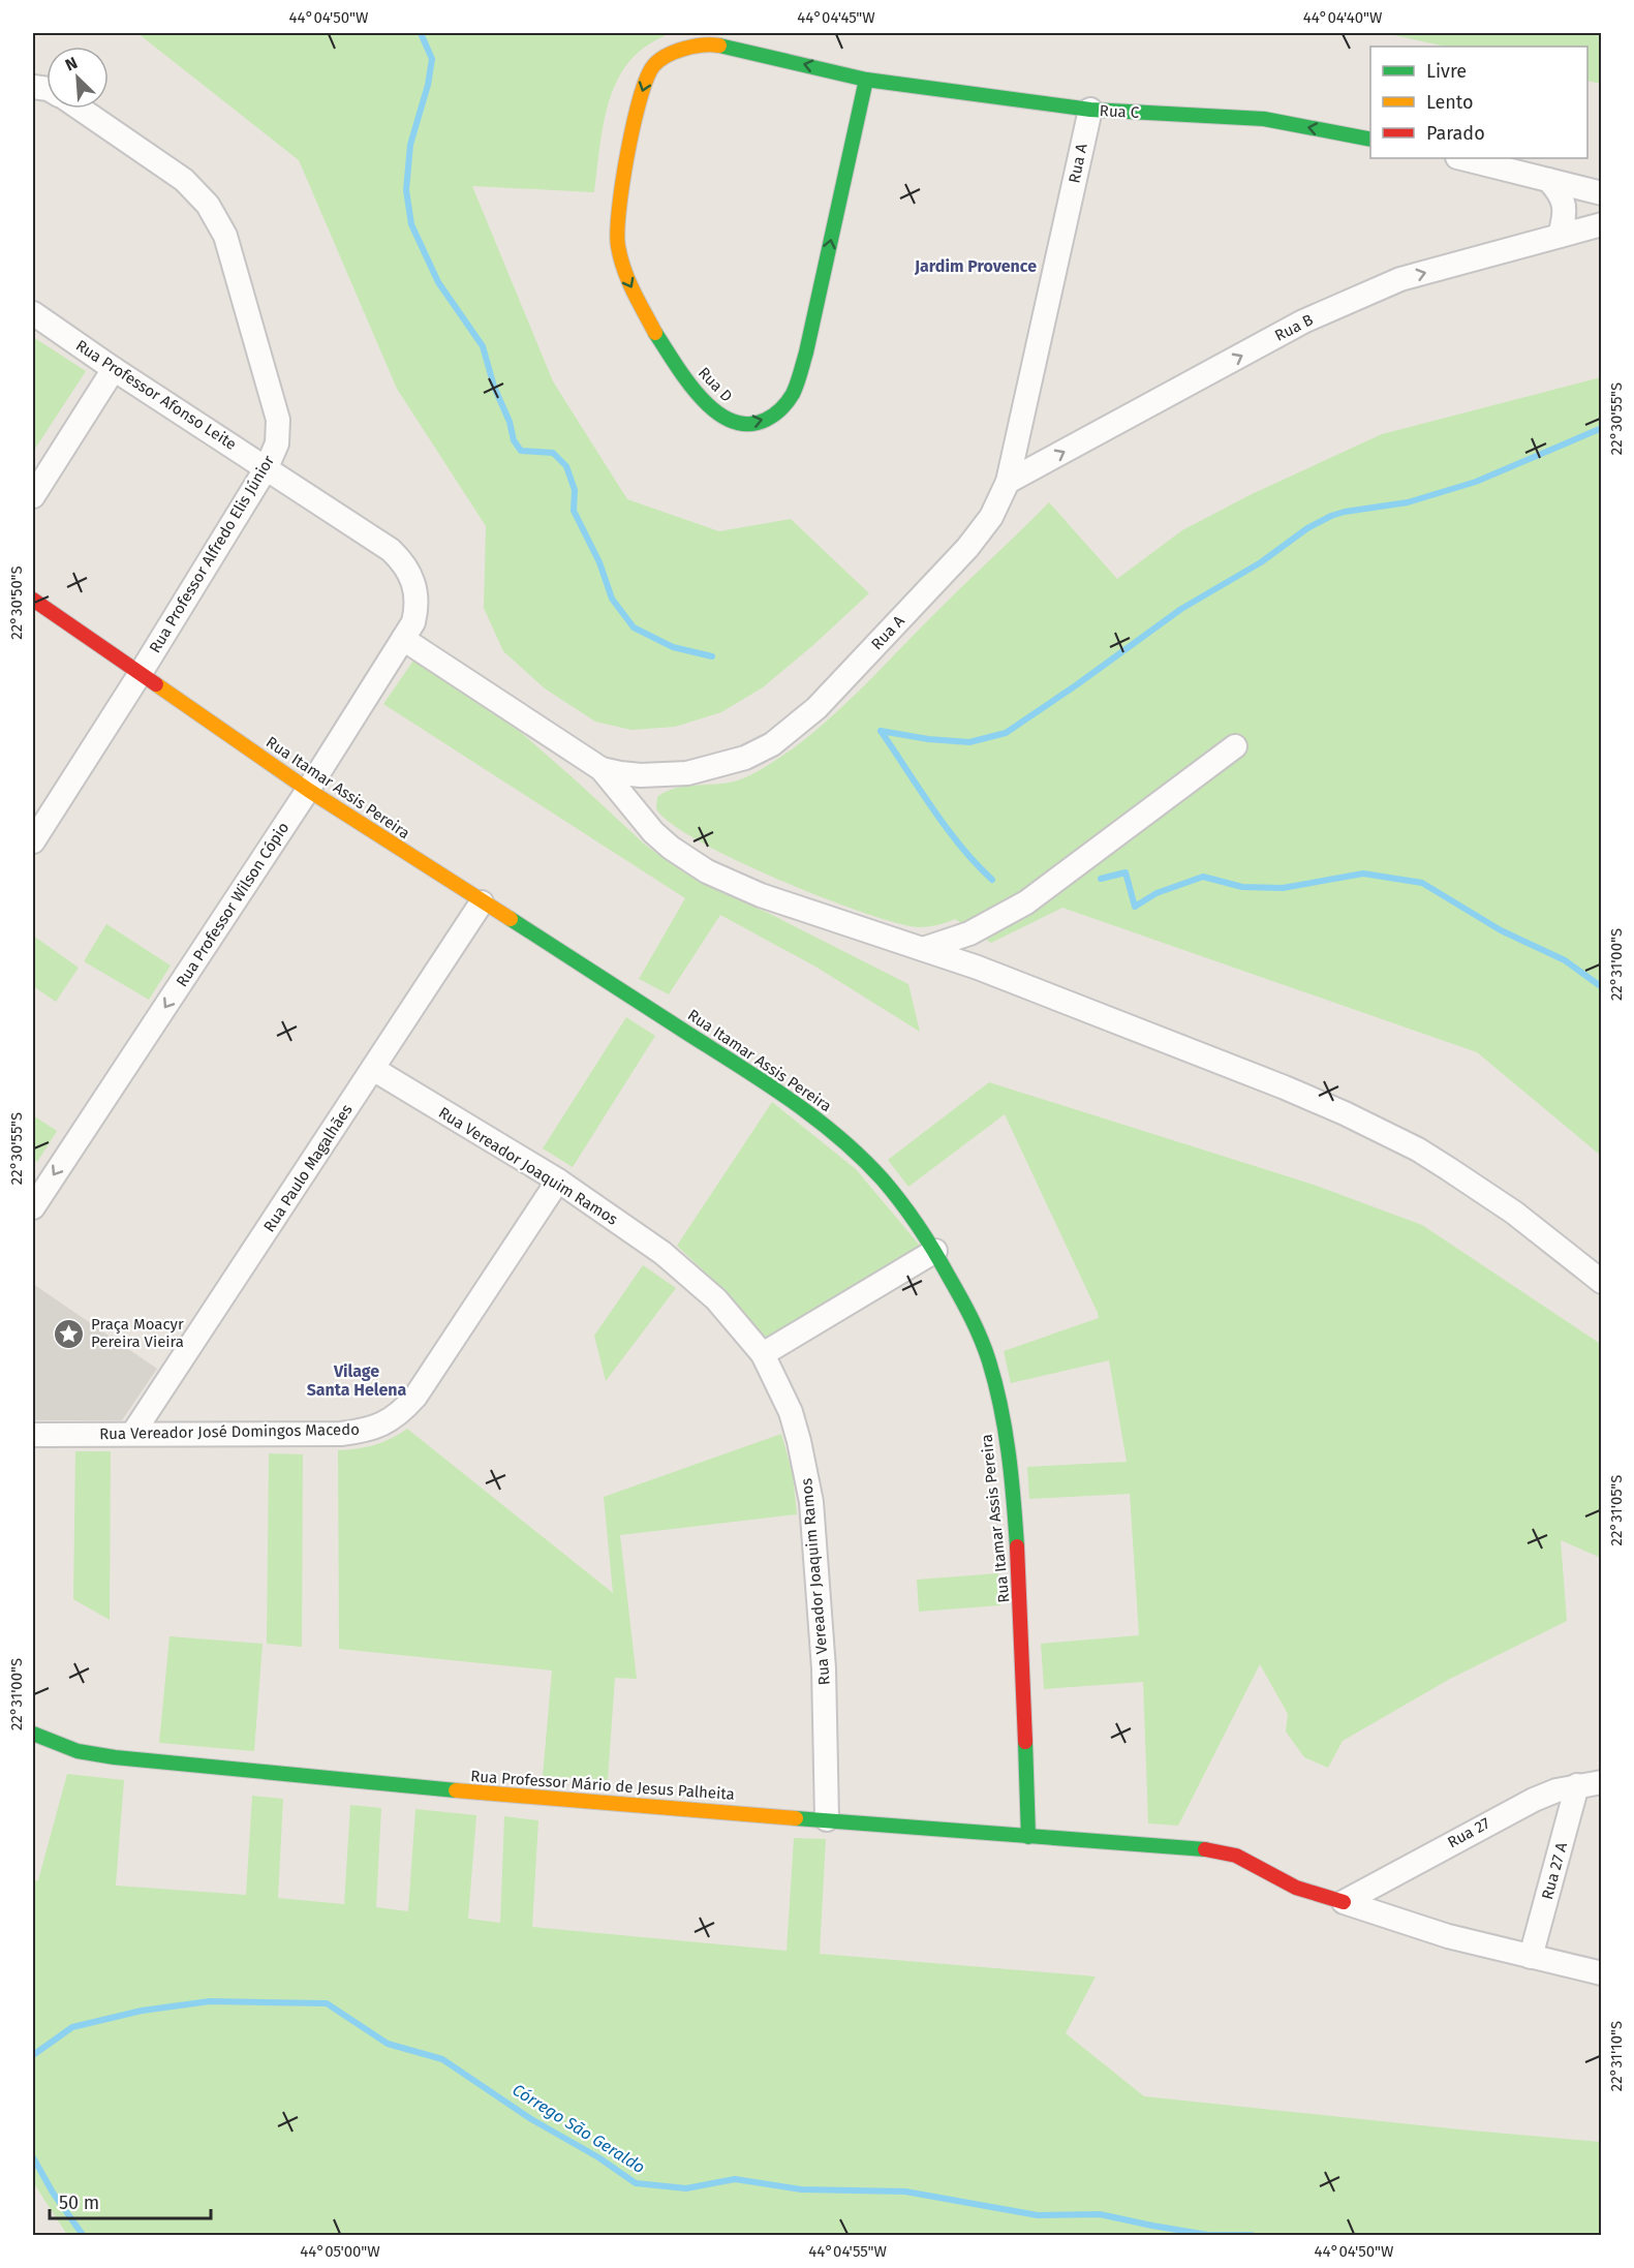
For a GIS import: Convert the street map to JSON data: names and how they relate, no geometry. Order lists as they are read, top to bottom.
{
  "streets": {
    "street": [
      "Rua C",
      "Rua A",
      "Rua B",
      "Rua D",
      "Rua Professor Afonso Leite",
      "Rua Professor Alfredo Elis Júnior",
      "Rua Itamar Assis Pereira",
      "Rua Professor Wilson Cópio",
      "Rua Vereador Joaquim Ramos",
      "Rua Paulo Magalhães",
      "Rua Vereador José Domingos Macedo",
      "Rua Professor Mário de Jesus Palheita",
      "Rua 27",
      "Rua 27 A"
    ]
  },
  "crossings": [
    ["Rua C", "Rua A"],
    ["Rua C", "Rua D"],
    ["Rua A", "Rua B"],
    ["Rua A", "Rua Professor Wilson Cópio"],
    ["Rua Professor Afonso Leite", "Rua Professor Alfredo Elis Júnior"],
    ["Rua Professor Afonso Leite", "Rua Professor Wilson Cópio"],
    ["Rua Professor Alfredo Elis Júnior", "Rua Itamar Assis Pereira"],
    ["Rua Itamar Assis Pereira", "Rua Professor Wilson Cópio"],
    ["Rua Itamar Assis Pereira", "Rua Paulo Magalhães"],
    ["Rua Itamar Assis Pereira", "Rua Professor Mário de Jesus Palheita"],
    ["Rua Vereador Joaquim Ramos", "Rua Paulo Magalhães"],
    ["Rua Vereador Joaquim Ramos", "Rua Vereador José Domingos Macedo"],
    ["Rua Vereador Joaquim Ramos", "Rua Professor Mário de Jesus Palheita"],
    ["Rua Paulo Magalhães", "Rua Vereador José Domingos Macedo"],
    ["Rua Professor Mário de Jesus Palheita", "Rua 27"],
    ["Rua 27", "Rua 27 A"]
  ],
  "one_way": ["Rua C", "Rua B", "Rua Professor Wilson Cópio"],
  "districts": ["Jardim Provence", "Vilage Santa Helena"],
  "water": ["Córrego São Geraldo"],
  "places": {
    "place": ["Praça Moacyr Pereira Vieira"]
  },
  "legend": ["Livre", "Lento", "Parado"],
  "scale_bar": "50 m",
  "north": "top left",
  "coordinates": [
    "44°04'50\"W",
    "44°04'45\"W",
    "44°04'40\"W",
    "22°30'55\"S",
    "22°30'50\"S",
    "22°31'00\"S",
    "22°31'05\"S",
    "22°31'10\"S",
    "44°05'00\"W",
    "44°04'55\"W"
  ]
}
